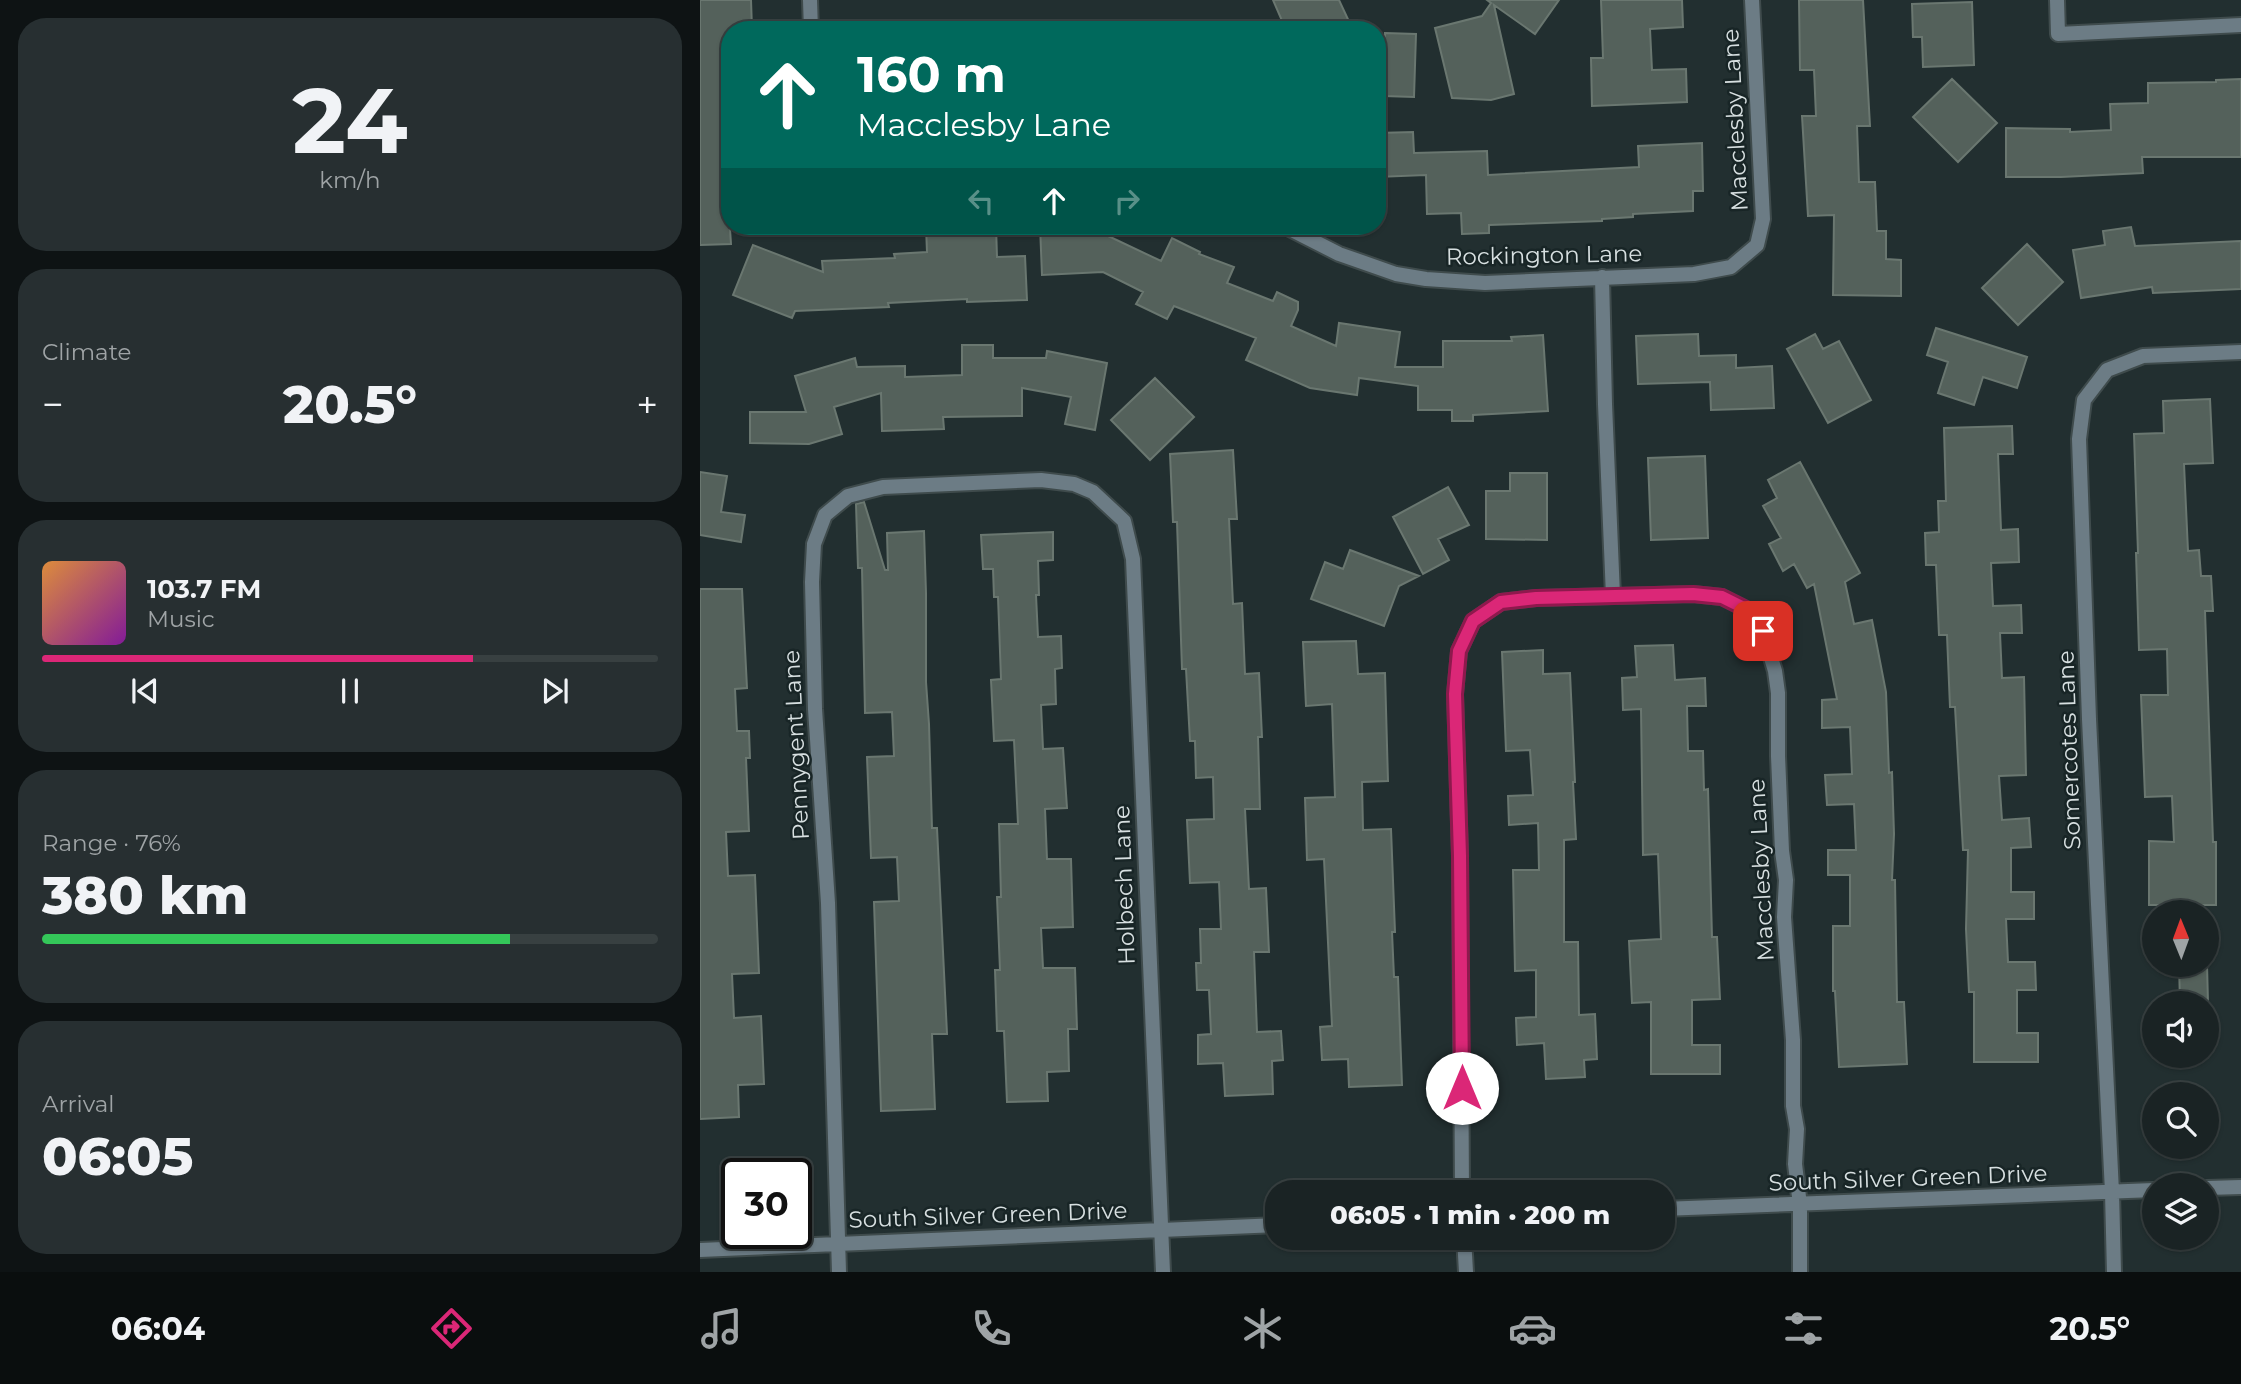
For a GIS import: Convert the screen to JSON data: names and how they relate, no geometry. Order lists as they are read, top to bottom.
{
  "streets": {
    "street": [
      "Macclesby Lane",
      "Rockington Lane",
      "Pennygent Lane",
      "Somercotes Lane",
      "Holbech Lane",
      "South Silver Green Drive"
    ]
  },
  "crossings": [
    ["Macclesby Lane", "Rockington Lane"],
    ["Macclesby Lane", "South Silver Green Drive"],
    ["Pennygent Lane", "Holbech Lane"],
    ["Pennygent Lane", "South Silver Green Drive"],
    ["Somercotes Lane", "South Silver Green Drive"],
    ["Holbech Lane", "South Silver Green Drive"]
  ],
  "north": "top",
  "page": {
    "tile": [
      ["24", "km/h"],
      "Climate",
      ["Range · 76%", "380 km"],
      ["Arrival", "06:05"]
    ],
    "turn": ["160 m", "Macclesby Lane"],
    "heat": ["−", "20.5°", "+"],
    "song": ["103.7 FM", "Music"],
    "limit": "30",
    "trip": "06:05 · 1 min · 200 m",
    "tabs": ["06:04", "20.5°"]
  }
}
